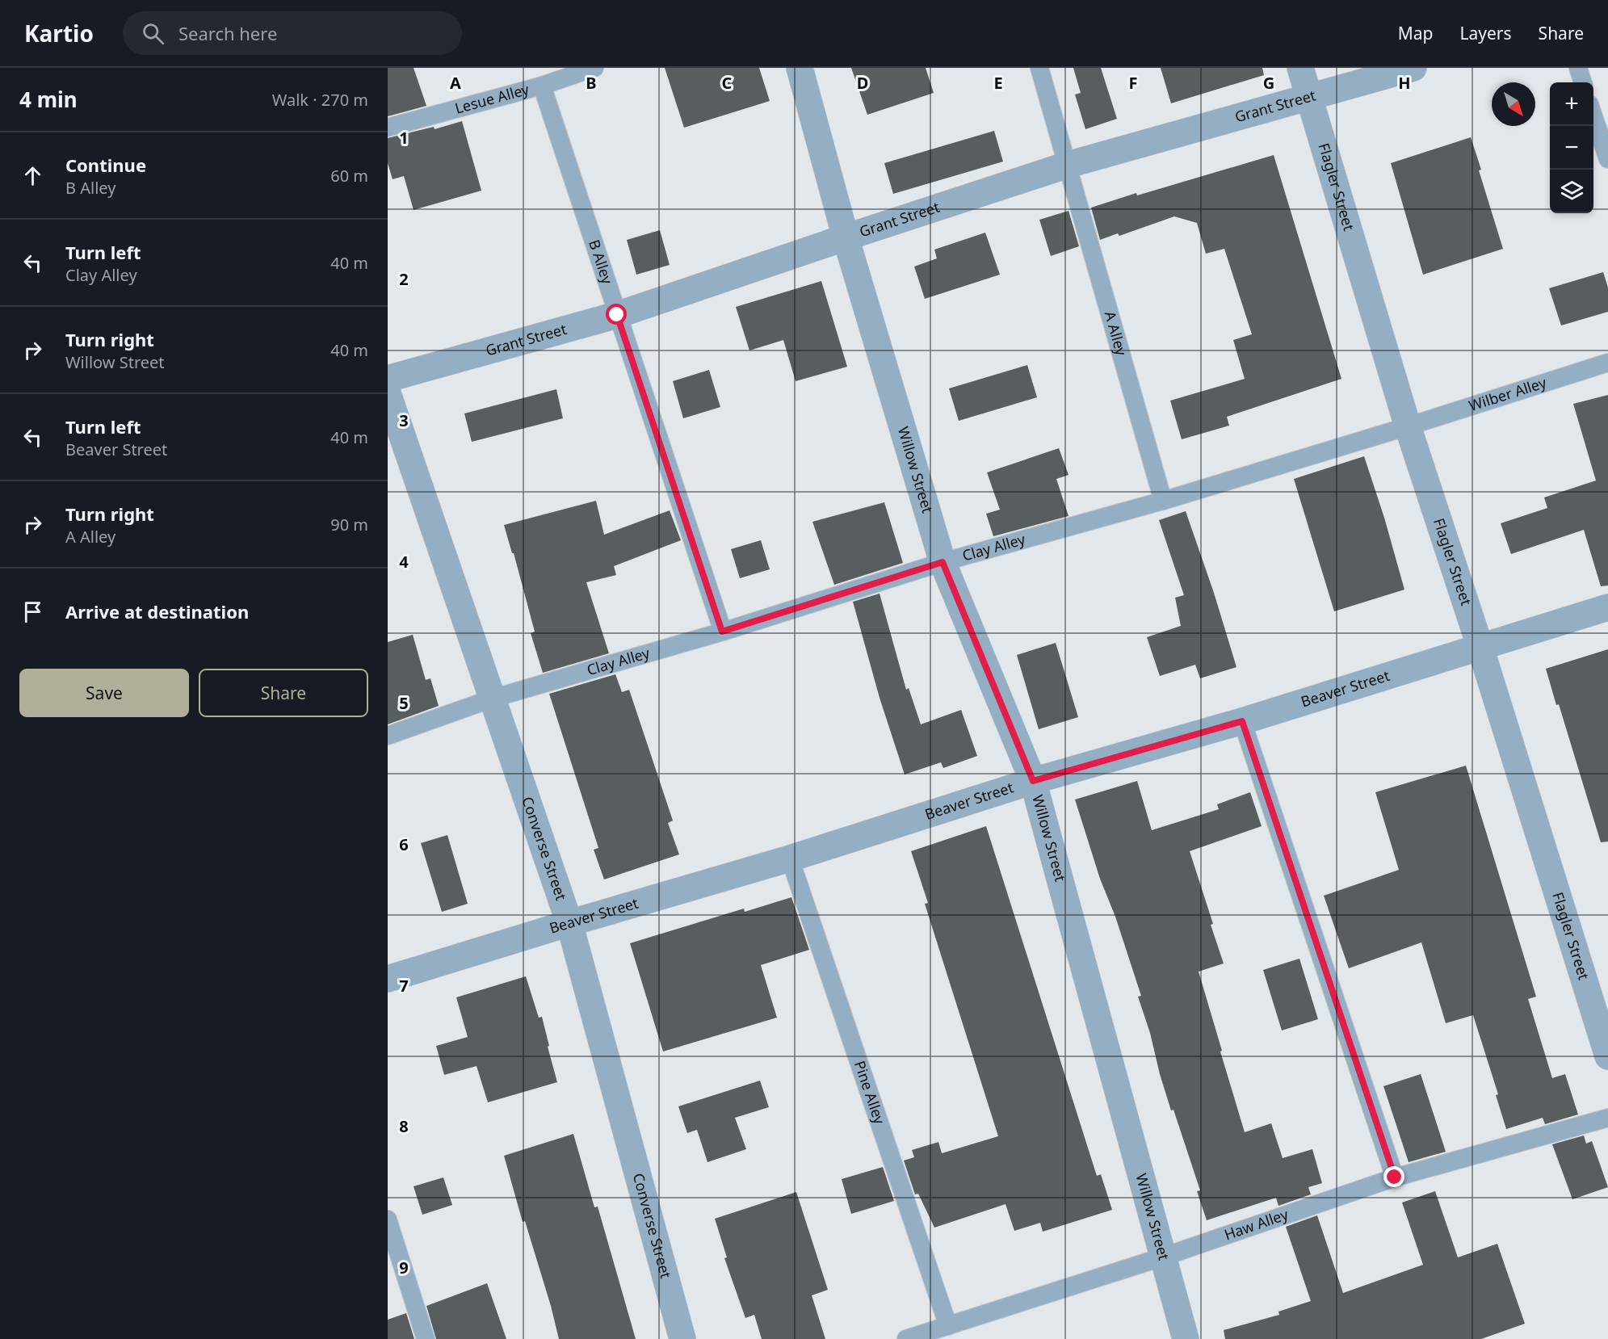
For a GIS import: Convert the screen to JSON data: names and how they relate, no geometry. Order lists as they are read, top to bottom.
{
  "streets": {
    "street": [
      "Grant Street",
      "Flagler Street",
      "Willow Street",
      "Beaver Street",
      "Converse Street"
    ],
    "lane": [
      "Lesue Alley",
      "B Alley",
      "A Alley",
      "Wilber Alley",
      "Clay Alley",
      "Pine Alley",
      "Haw Alley"
    ]
  },
  "crossings": [
    ["Lesue Alley", "B Alley"],
    ["Grant Street", "Flagler Street"],
    ["Grant Street", "B Alley"],
    ["Grant Street", "A Alley"],
    ["Grant Street", "Willow Street"],
    ["Flagler Street", "Wilber Alley"],
    ["Flagler Street", "Clay Alley"],
    ["Flagler Street", "Beaver Street"],
    ["B Alley", "Clay Alley"],
    ["A Alley", "Clay Alley"],
    ["Wilber Alley", "Clay Alley"],
    ["Willow Street", "Clay Alley"],
    ["Willow Street", "Beaver Street"],
    ["Willow Street", "Haw Alley"],
    ["Clay Alley", "Converse Street"],
    ["Beaver Street", "Converse Street"],
    ["Beaver Street", "Pine Alley"],
    ["Pine Alley", "Haw Alley"]
  ],
  "north": "bottom right",
  "page": {
    "header": "Kartio",
    "search": "Search here",
    "nav": ["Map", "Layers", "Share"],
    "heading": ["4 min", "Walk · 270 m"],
    "map_buttons": ["+", "−"],
    "list": [
      ["Continue", "B Alley", "60 m"],
      ["Turn left", "Clay Alley", "40 m"],
      ["Turn right", "Willow Street", "40 m"],
      ["Turn left", "Beaver Street", "40 m"],
      ["Turn right", "A Alley", "90 m"],
      "Arrive at destination"
    ],
    "buttons": ["Save", "Share"]
  },
  "grid": {
    "columns": [
      "A",
      "B",
      "C",
      "D",
      "E",
      "F",
      "G",
      "H"
    ],
    "rows": [
      "1",
      "2",
      "3",
      "4",
      "5",
      "6",
      "7",
      "8",
      "9"
    ]
  }
}
